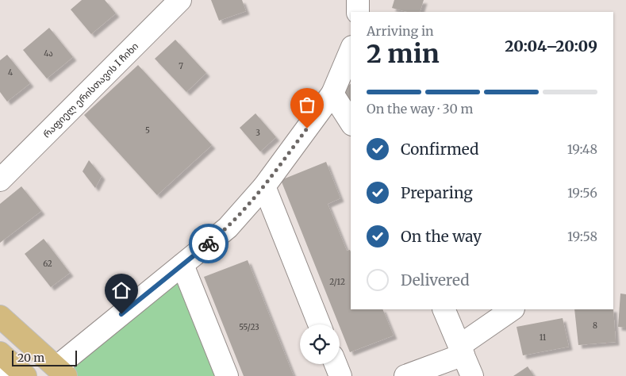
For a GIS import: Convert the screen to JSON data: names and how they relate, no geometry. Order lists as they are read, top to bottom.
{
  "streets": {
    "street": ["რაფიელ ერისთავის I ჩიხი"]
  },
  "house_numbers": [
    "4ა",
    "7",
    "4",
    "5",
    "3",
    "62",
    "2/12",
    "8",
    "55/23",
    "11"
  ],
  "scale_bar": "20 m",
  "page": {
    "heading": ["2 min", "Arriving in", "20:04–20:09"],
    "bar": "On the way · 30 m",
    "list": [
      ["Confirmed", "19:48"],
      ["Preparing", "19:56"],
      ["On the way", "19:58"],
      "Delivered"
    ],
    "scale": "20 m"
  }
}
